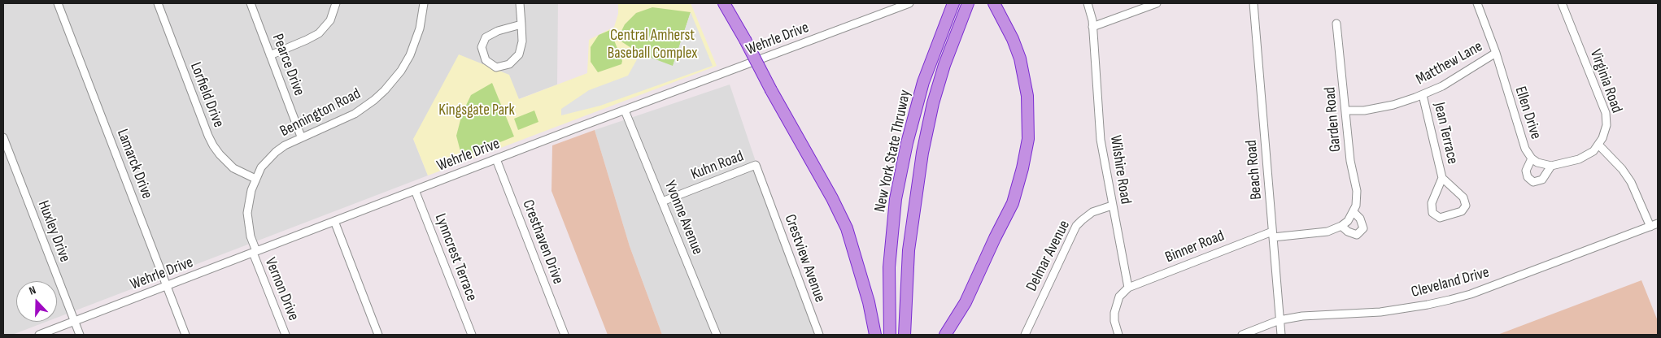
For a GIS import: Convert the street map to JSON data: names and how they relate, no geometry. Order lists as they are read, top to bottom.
{
  "streets": {
    "highway": ["New York State Thruway"],
    "street": [
      "Wehrle Drive",
      "Matthew Lane",
      "Pearce Drive",
      "Virginia Road",
      "Lorfield Drive",
      "Bennington Road",
      "Ellen Drive",
      "Garden Road",
      "Jean Terrace",
      "Lamarck Drive",
      "Kuhn Road",
      "Wilshire Road",
      "Beach Road",
      "Yvonne Avenue",
      "Huxley Drive",
      "Cresthaven Drive",
      "Binner Road",
      "Delmar Avenue",
      "Lynncrest Terrace",
      "Crestview Avenue",
      "Cleveland Drive",
      "Vernon Drive"
    ]
  },
  "crossings": [
    ["Wehrle Drive", "Bennington Road"],
    ["Wehrle Drive", "Lamarck Drive"],
    ["Wehrle Drive", "Yvonne Avenue"],
    ["Wehrle Drive", "Huxley Drive"],
    ["Wehrle Drive", "Cresthaven Drive"],
    ["Wehrle Drive", "Lynncrest Terrace"],
    ["Wehrle Drive", "Vernon Drive"],
    ["Matthew Lane", "Ellen Drive"],
    ["Matthew Lane", "Garden Road"],
    ["Matthew Lane", "Jean Terrace"],
    ["Pearce Drive", "Bennington Road"],
    ["Lorfield Drive", "Bennington Road"],
    ["Bennington Road", "Vernon Drive"],
    ["Kuhn Road", "Yvonne Avenue"],
    ["Kuhn Road", "Crestview Avenue"],
    ["Wilshire Road", "Binner Road"],
    ["Wilshire Road", "Delmar Avenue"],
    ["Beach Road", "Binner Road"],
    ["Beach Road", "Cleveland Drive"]
  ],
  "parks": ["Central Amherst Baseball Complex", "Kingsgate Park"],
  "north": "top"
}
